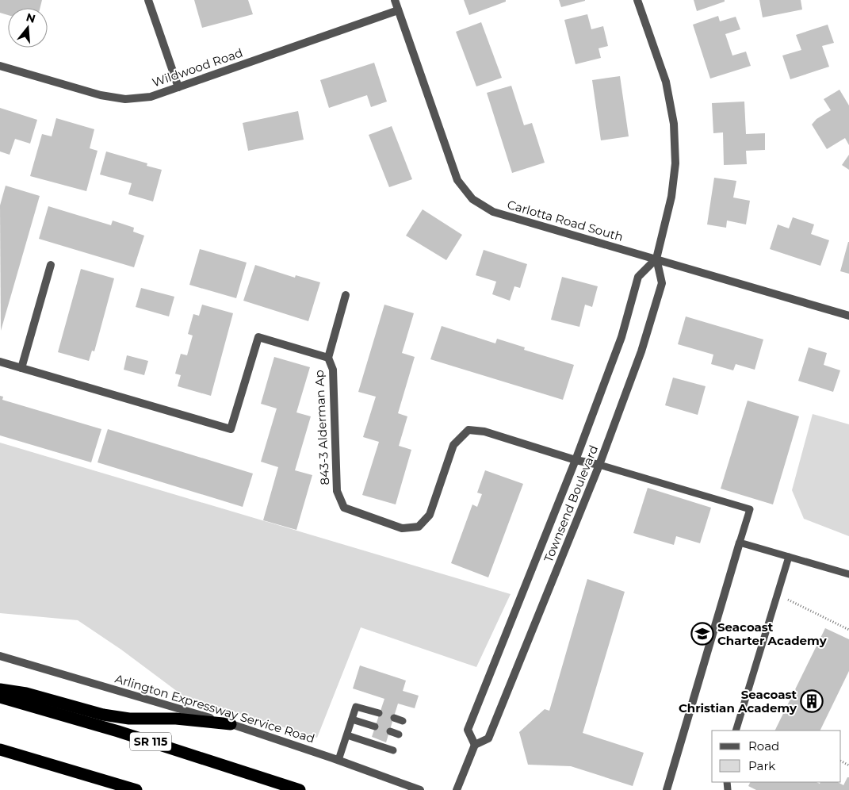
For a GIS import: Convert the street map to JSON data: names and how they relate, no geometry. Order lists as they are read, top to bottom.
{
  "streets": {
    "highway": ["SR 115"],
    "street": [
      "Wildwood Road",
      "Carlotta Road South",
      "843-3 Alderman Ap",
      "Townsend Boulevard",
      "Arlington Expressway Service Road"
    ]
  },
  "crossings": [
    ["Wildwood Road", "Carlotta Road South"],
    ["Carlotta Road South", "Townsend Boulevard"],
    ["843-3 Alderman Ap", "Townsend Boulevard"]
  ],
  "places": {
    "school or university": ["Seacoast Charter Academy"],
    "building": ["Seacoast Christian Academy"]
  },
  "legend": ["Road", "Park"],
  "north": "top"
}
